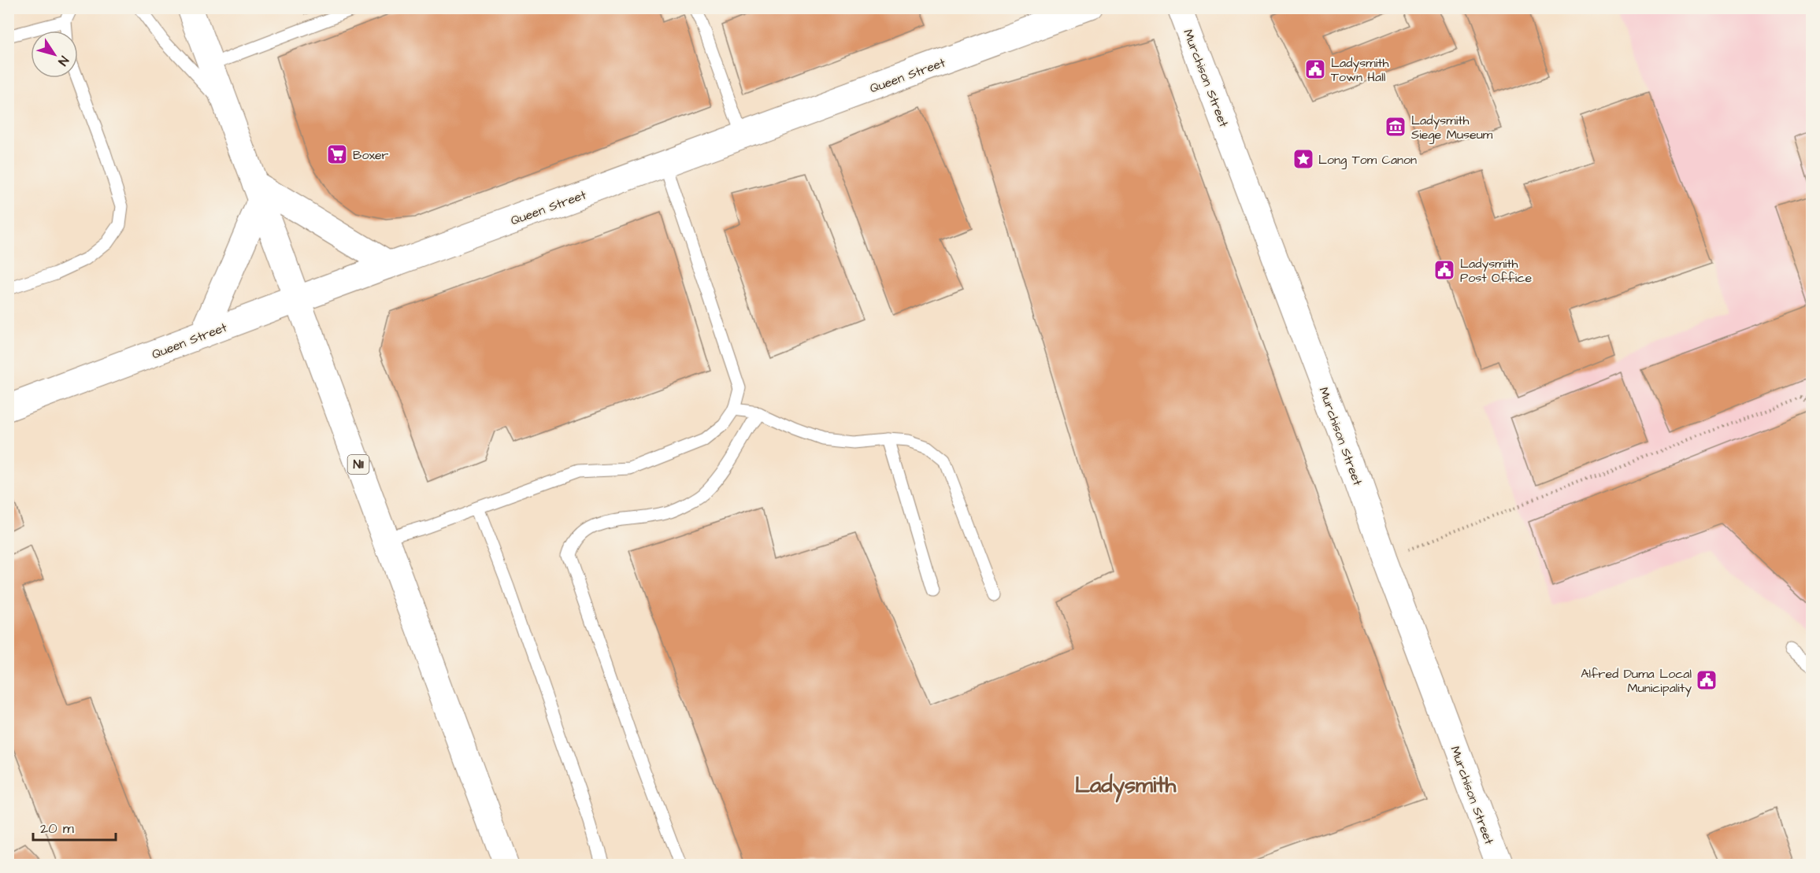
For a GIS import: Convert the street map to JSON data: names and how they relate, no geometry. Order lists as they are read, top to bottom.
{
  "streets": {
    "main road": ["Queen Street", "Murchison Street", "N11"]
  },
  "crossings": [
    ["Queen Street", "N11"]
  ],
  "districts": ["Ladysmith"],
  "places": {
    "public building": ["Ladysmith Town Hall", "Ladysmith Post Office", "Alfred Duma Local Municipality"],
    "museum": ["Ladysmith Siege Museum"],
    "supermarket": ["Boxer"],
    "place": ["Long Tom Canon"]
  },
  "scale_bar": "20 m",
  "north": "bottom right"
}
